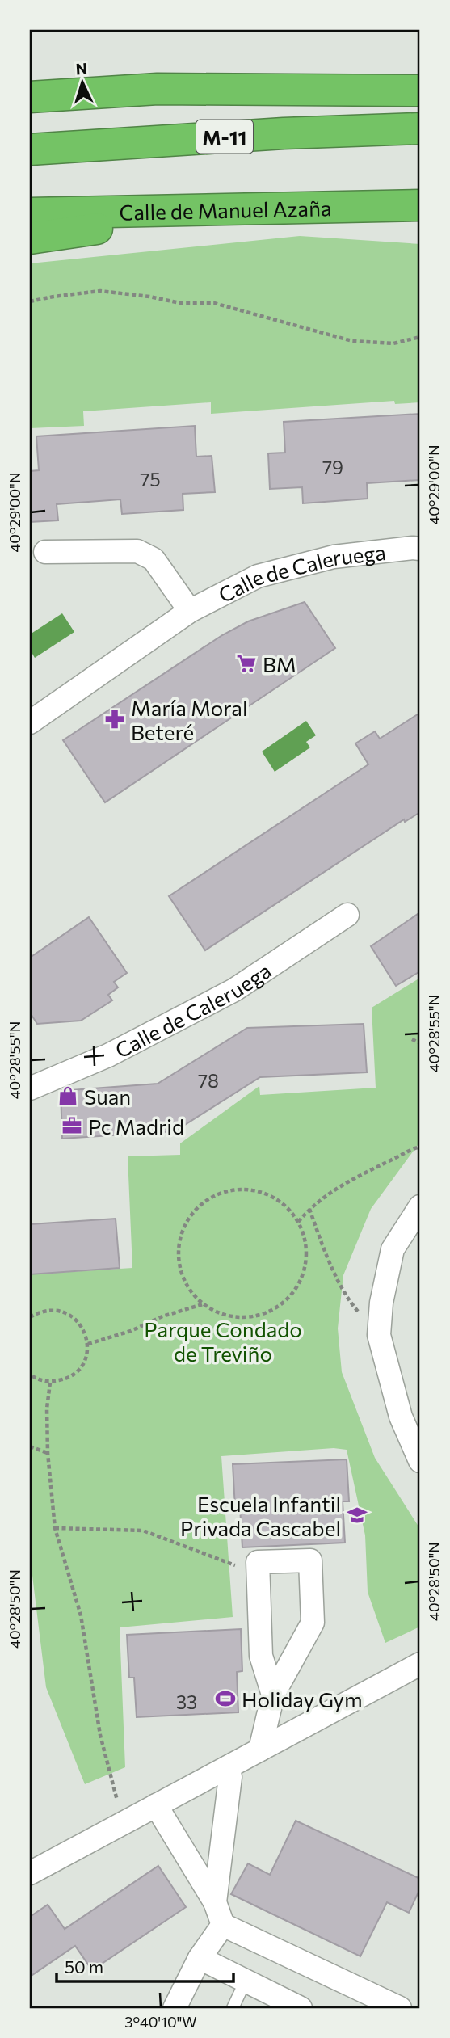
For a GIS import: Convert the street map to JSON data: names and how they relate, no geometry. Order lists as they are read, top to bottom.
{
  "streets": {
    "highway": ["M-11", "Calle de Manuel Azaña"],
    "street": ["Calle de Caleruega"]
  },
  "parks": ["Parque Condado de Treviño"],
  "places": {
    "supermarket": ["BM"],
    "pharmacy": ["María Moral Beteré"],
    "shop": ["Suan"],
    "office": ["Pc Madrid"],
    "school or university": ["Escuela Infantil Privada Cascabel"],
    "sports": ["Holiday Gym"]
  },
  "house_numbers": [
    "79",
    "75",
    "78",
    "33"
  ],
  "scale_bar": "50 m",
  "north": "top",
  "coordinates": [
    "40°29'00\"N",
    "40°28'55\"N",
    "40°28'50\"N",
    "3°40'10\"W"
  ]
}
